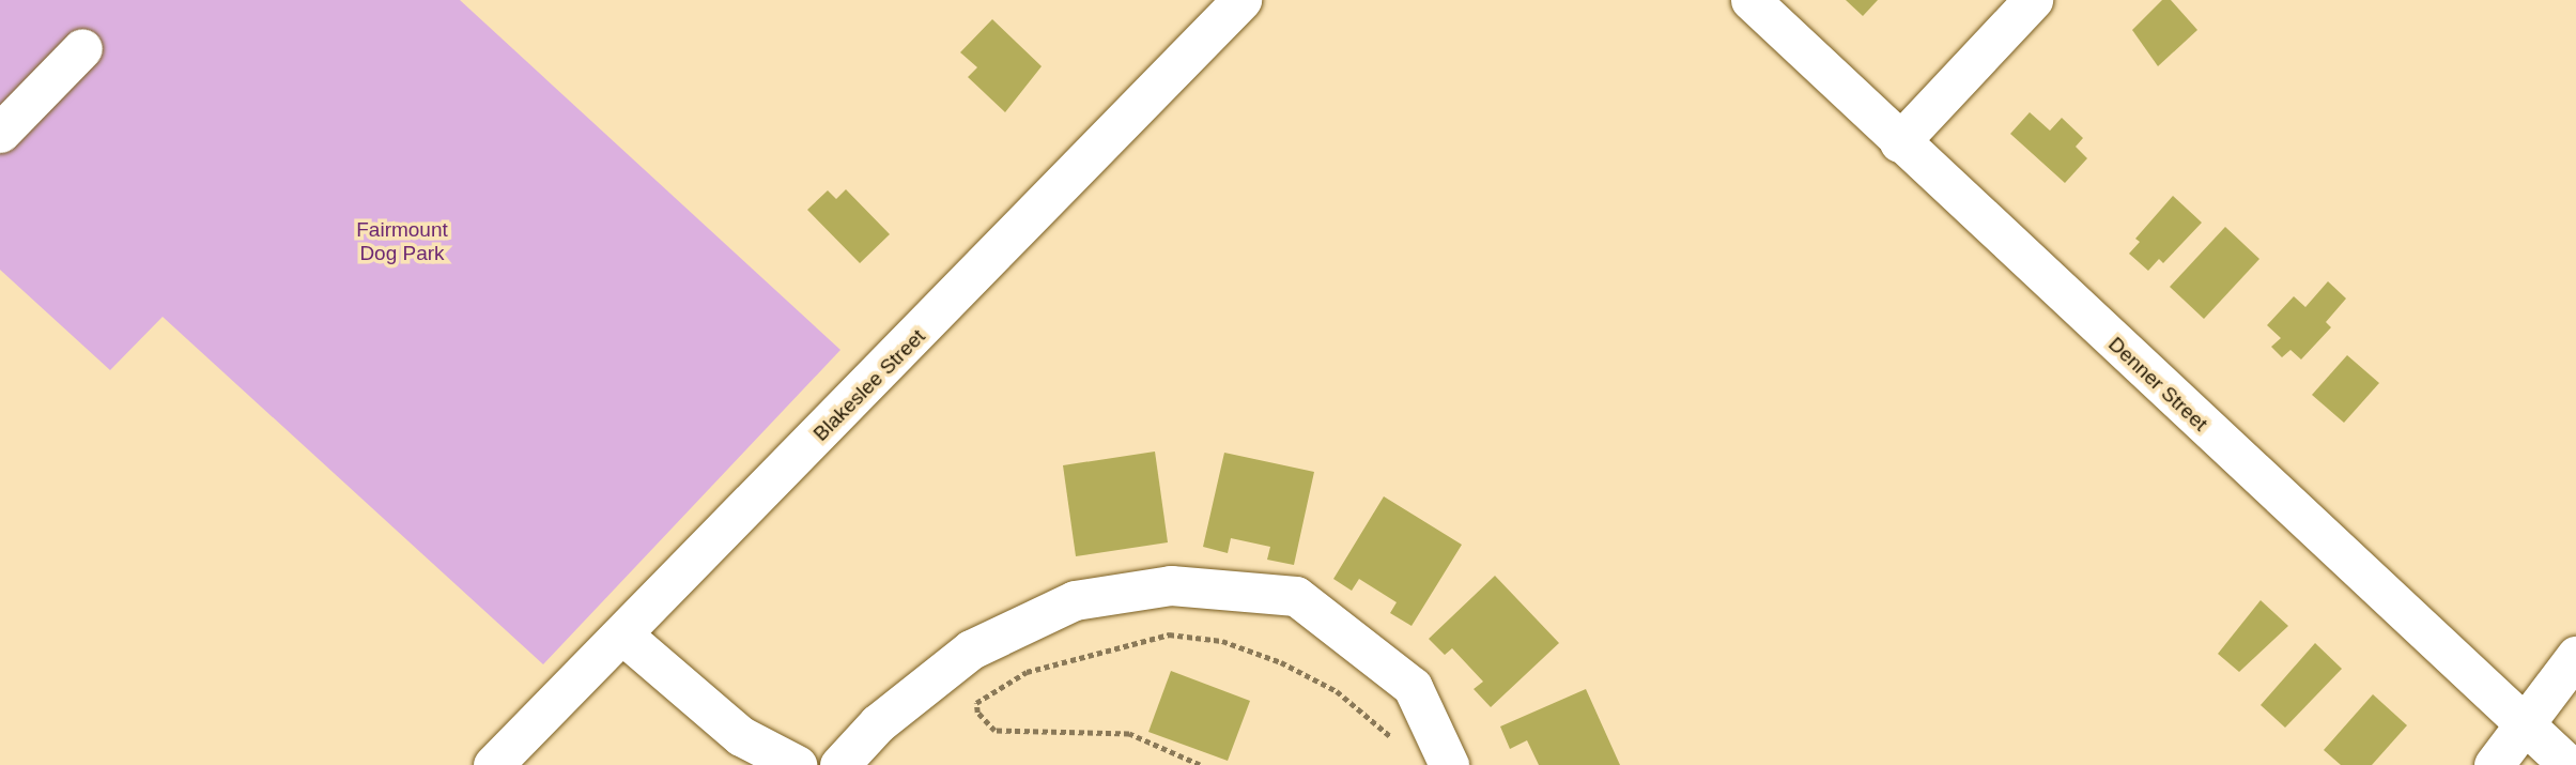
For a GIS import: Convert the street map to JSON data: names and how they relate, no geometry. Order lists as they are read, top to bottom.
{
  "streets": {
    "street": ["Denner Street", "Blakeslee Street"]
  },
  "parks": ["Fairmount Dog Park"]
}
